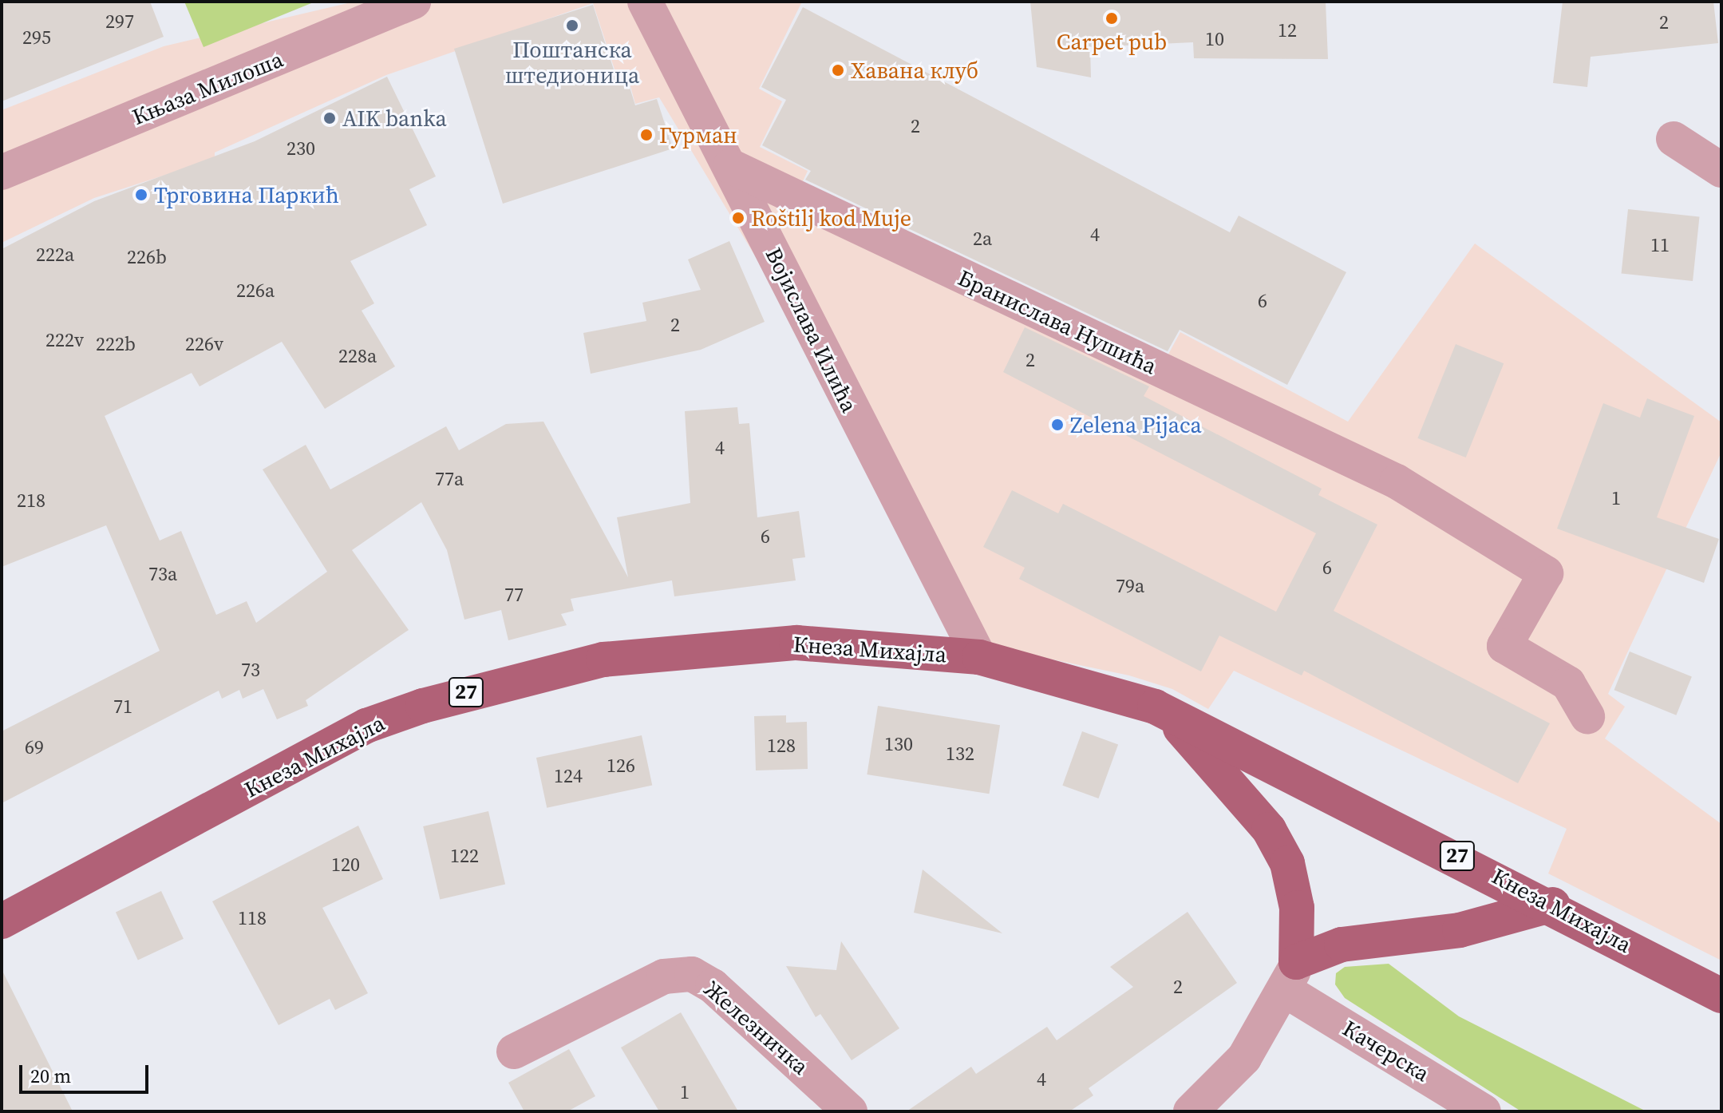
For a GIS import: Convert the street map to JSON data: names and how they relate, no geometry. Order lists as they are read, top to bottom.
{
  "streets": {
    "main road": ["Кнеза Михајла", "27"],
    "street": [
      "Књаза Милоша",
      "Бранислава Нушића",
      "Војислава Илића",
      "Железничка",
      "Качерска"
    ]
  },
  "crossings": [
    ["Бранислава Нушића", "Војислава Илића"],
    ["Војислава Илића", "Кнеза Михајла"]
  ],
  "places": [
    "Carpet pub",
    "Поштанска штедионица",
    "Хавана клуб",
    "AIK banka",
    "Гурман",
    "Трговина Паркић",
    "Roštilj kod Muje",
    "Zelena Pijaca"
  ],
  "house_numbers": [
    "297",
    "2",
    "12",
    "295",
    "10",
    "2",
    "230",
    "4",
    "2a",
    "11",
    "222a",
    "226b",
    "226a",
    "6",
    "2",
    "222v",
    "222b",
    "226v",
    "228a",
    "2",
    "4",
    "77a",
    "1",
    "218",
    "6",
    "6",
    "73a",
    "79a",
    "77",
    "73",
    "71",
    "130",
    "128",
    "69",
    "132",
    "126",
    "124",
    "122",
    "120",
    "118",
    "2",
    "4",
    "1"
  ],
  "scale_bar": "20 m"
}
